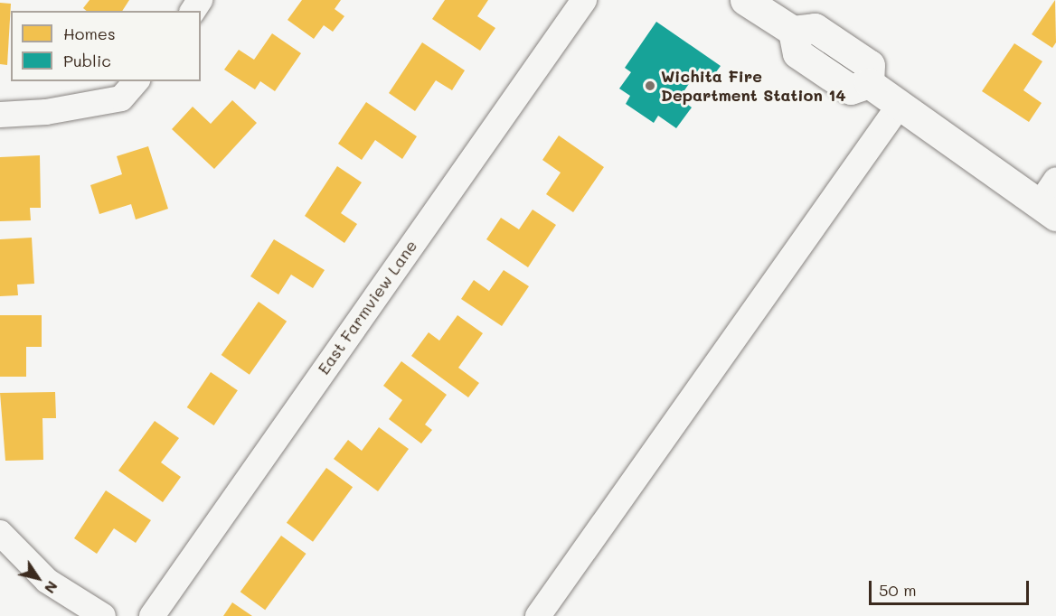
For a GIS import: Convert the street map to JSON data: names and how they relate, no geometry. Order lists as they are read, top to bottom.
{
  "streets": {
    "street": ["East Farmview Lane"]
  },
  "places": ["Wichita Fire Department Station 14"],
  "legend": ["Homes", "Public"],
  "scale_bar": "50 m",
  "north": "bottom right"
}
